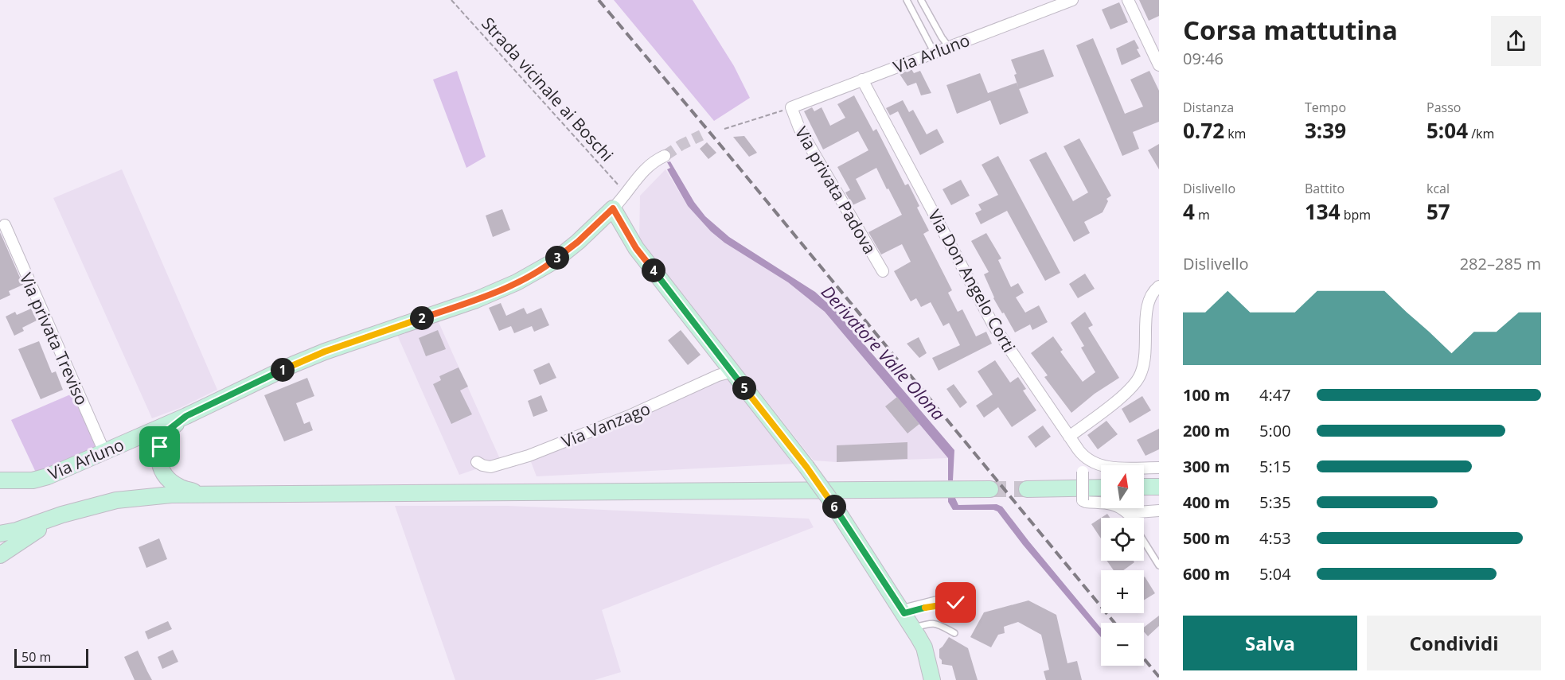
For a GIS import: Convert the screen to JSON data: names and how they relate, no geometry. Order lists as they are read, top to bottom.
{
  "streets": {
    "street": [
      "Via Arluno",
      "Via privata Padova",
      "Via Don Angelo Corti",
      "Via privata Treviso",
      "Via Vanzago"
    ],
    "path": ["Strada vicinale ai Boschi"]
  },
  "crossings": [
    ["Via Arluno", "Strada vicinale ai Boschi"],
    ["Via Arluno", "Via privata Padova"],
    ["Via Arluno", "Via Don Angelo Corti"],
    ["Via Arluno", "Via privata Treviso"]
  ],
  "water": ["Derivatore Valle Olona"],
  "scale_bar": "50 m",
  "north": "top",
  "page": {
    "heading": ["Corsa mattutina", "09:46"],
    "stats": [
      ["Distanza", "0.72 km"],
      ["Tempo", "3:39"],
      ["Passo", "5:04 /km"],
      ["Dislivello", "4 m"],
      ["Battito", "134 bpm"],
      ["kcal", "57"]
    ],
    "chart": ["Dislivello", "282–285 m"],
    "pins": [
      "3",
      "4",
      "2",
      "1",
      "5",
      "6"
    ],
    "list": [
      {
        "name": "100 m",
        "note": "4:47"
      },
      {
        "name": "200 m",
        "note": "5:00"
      },
      {
        "name": "300 m",
        "note": "5:15"
      },
      {
        "name": "400 m",
        "note": "5:35"
      },
      {
        "name": "500 m",
        "note": "4:53"
      },
      {
        "name": "600 m",
        "note": "5:04"
      }
    ],
    "map_buttons": ["+", "−"],
    "buttons": ["Salva", "Condividi"],
    "scale": "50 m"
  }
}
